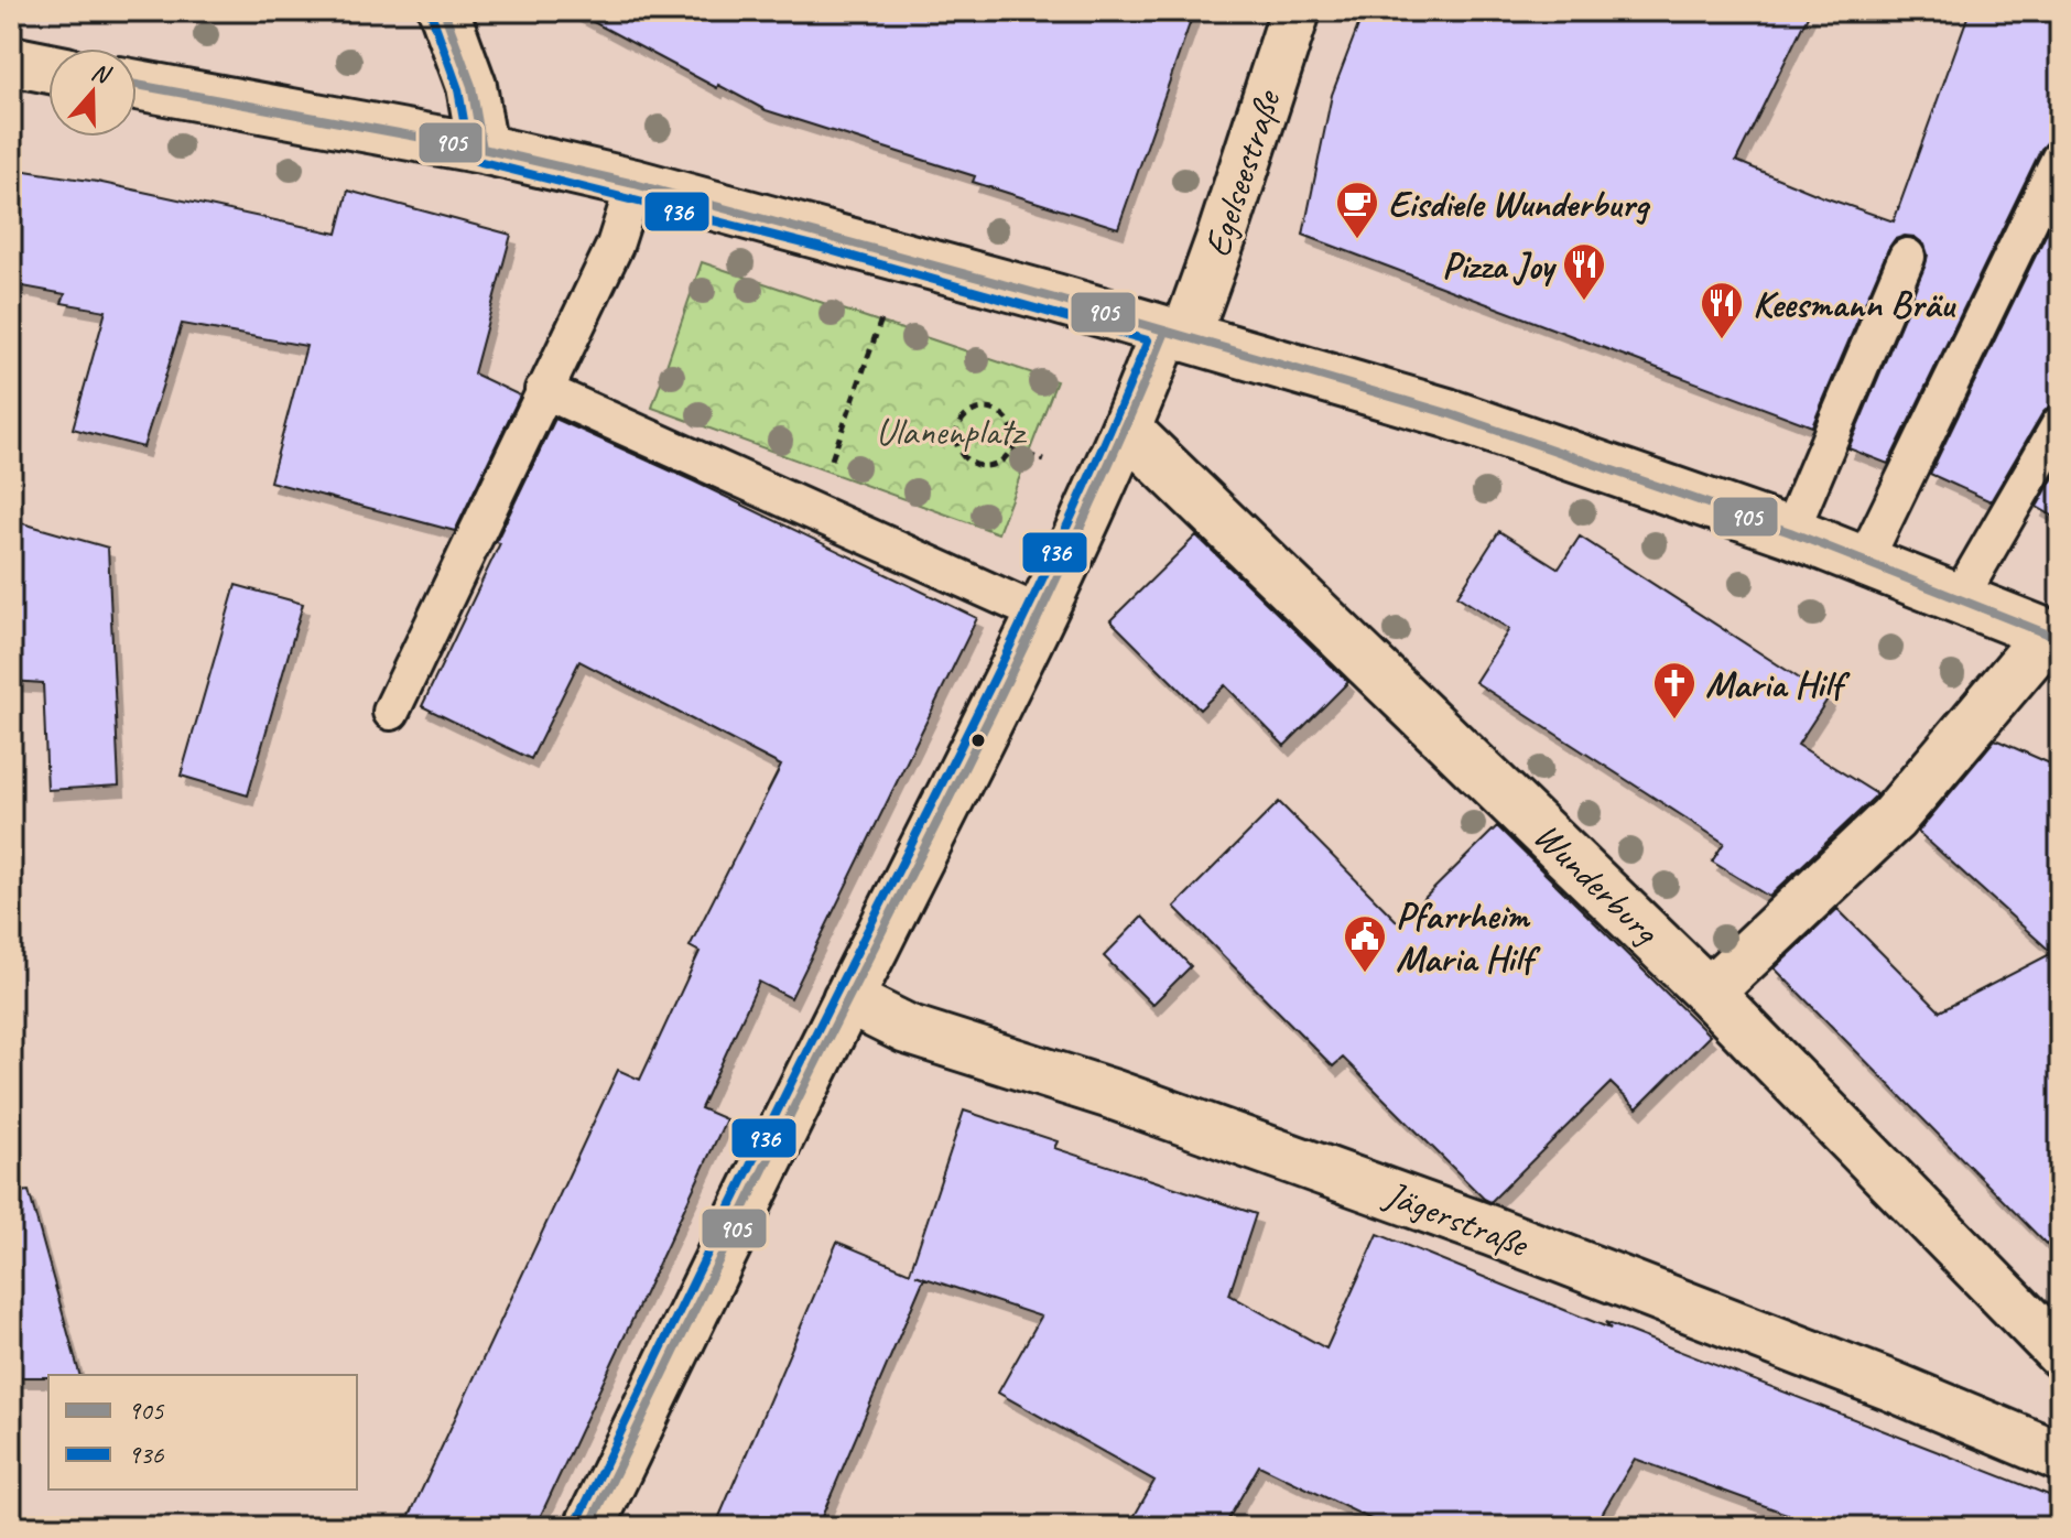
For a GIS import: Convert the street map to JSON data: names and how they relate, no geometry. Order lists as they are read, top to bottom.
{
  "streets": {
    "street": ["Egelseestraße", "Wunderburg", "Jägerstraße"]
  },
  "crossings": [
    ["Egelseestraße", "Wunderburg"],
    ["Egelseestraße", "Jägerstraße"]
  ],
  "parks": ["Ulanenplatz"],
  "places": {
    "cafe": ["Eisdiele Wunderburg"],
    "restaurant": ["Pizza Joy", "Keesmann Bräu"],
    "church": ["Maria Hilf"],
    "public building": ["Pfarrheim Maria Hilf"]
  },
  "lines": ["transit line 905", "transit line 936"],
  "legend": ["905", "936"],
  "north": "top"
}
